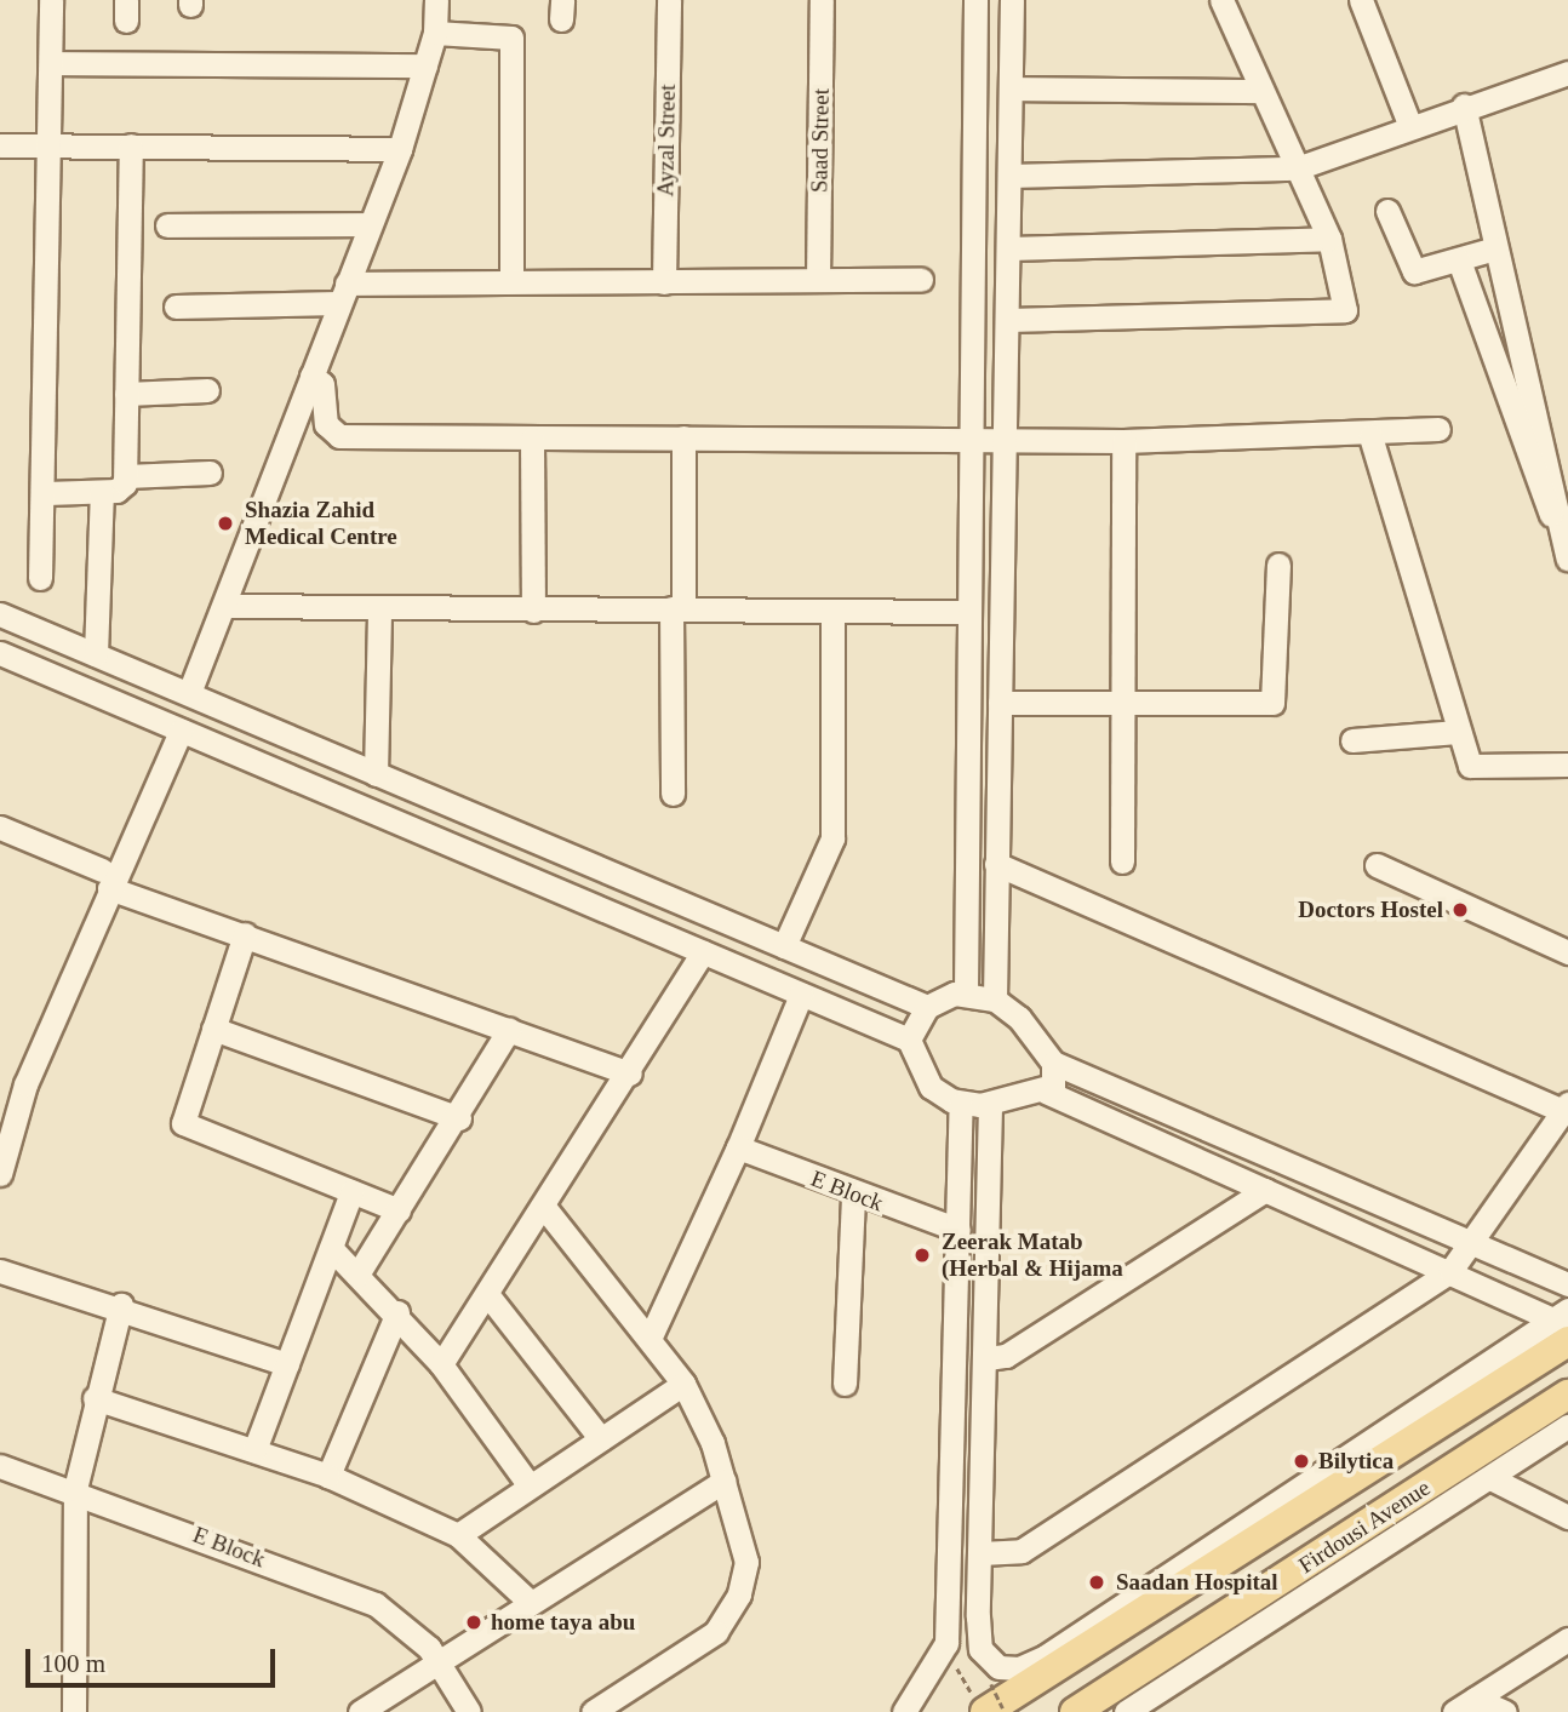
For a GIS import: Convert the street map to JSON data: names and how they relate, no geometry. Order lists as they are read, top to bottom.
{
  "streets": {
    "main road": ["Firdousi Avenue"],
    "street": ["Ayzal Street", "Saad Street", "E Block"]
  },
  "places": [
    "Shazia Zahid Medical Centre",
    "Doctors Hostel",
    "Zeerak Matab (Herbal & Hijama",
    "Bilytica",
    "Saadan Hospital",
    "home taya abu"
  ],
  "scale_bar": "100 m"
}
